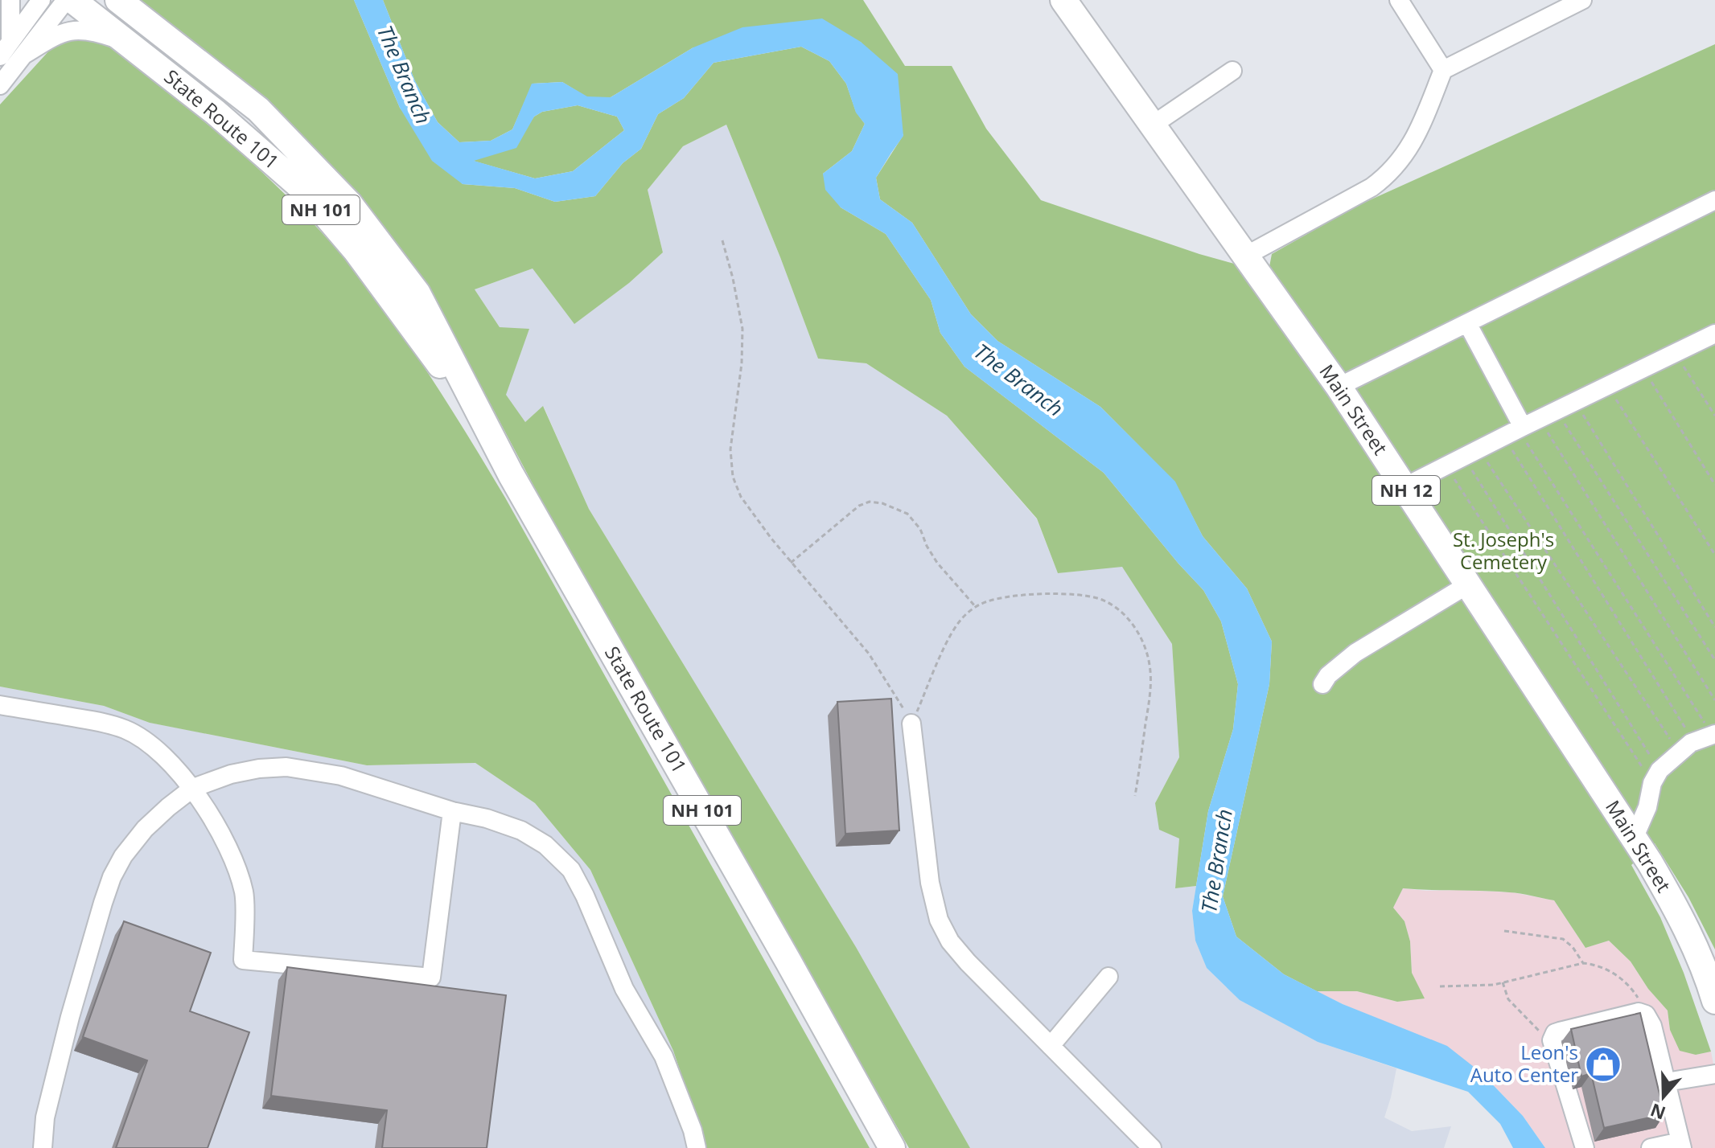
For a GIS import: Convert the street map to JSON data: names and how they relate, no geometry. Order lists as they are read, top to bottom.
{
  "streets": {
    "highway": [
      "State Route 101",
      "NH 101",
      "Main Street",
      "NH 12"
    ]
  },
  "water": ["The Branch"],
  "parks": ["St. Joseph's Cemetery"],
  "places": {
    "shop": ["Leon's Auto Center"]
  },
  "north": "bottom"
}
